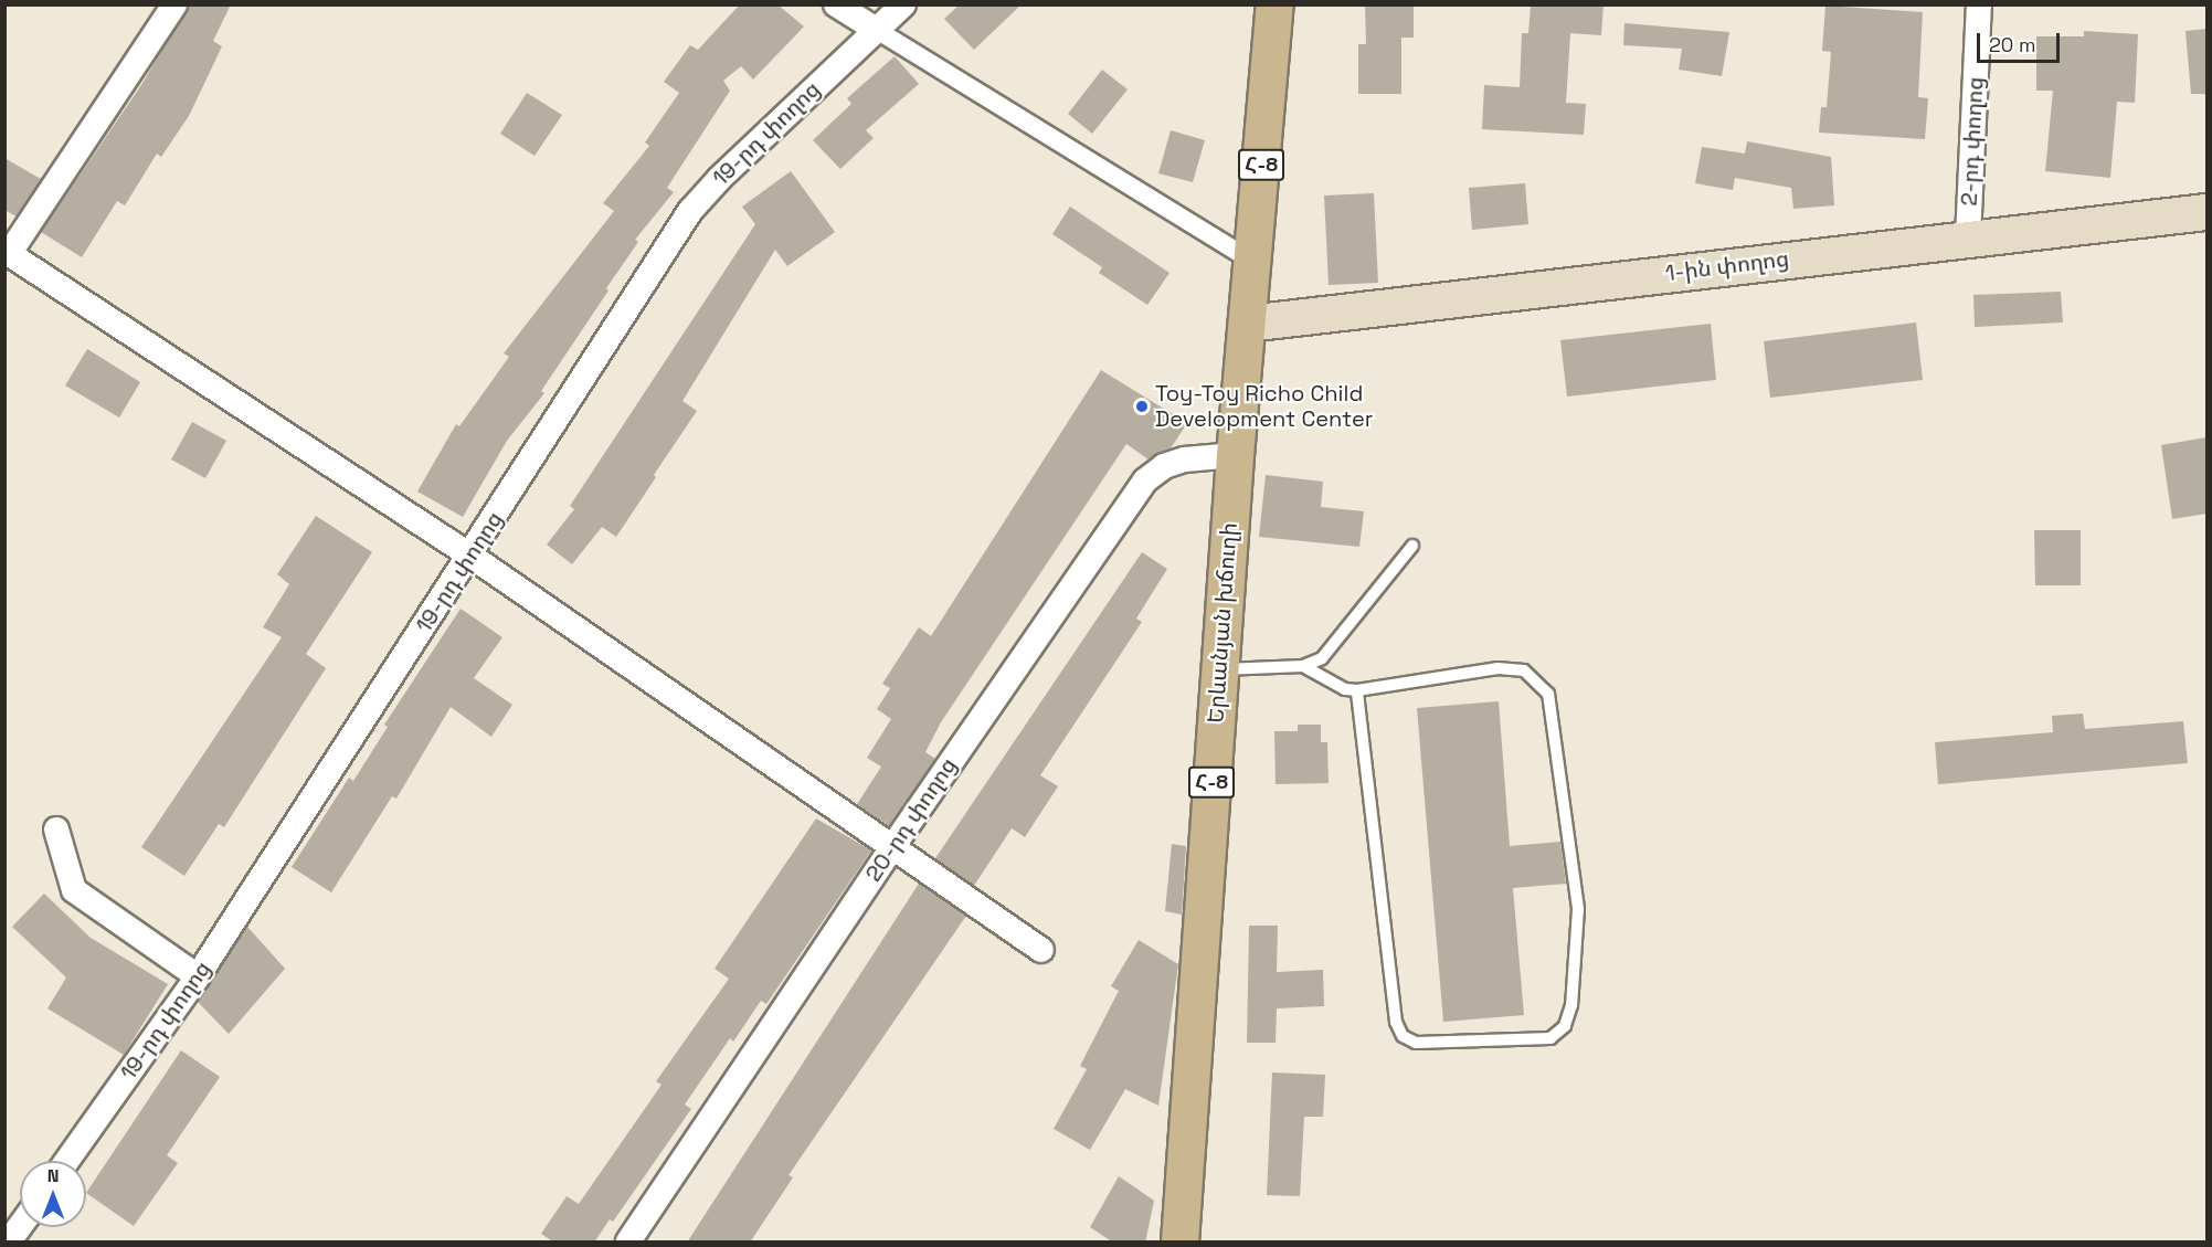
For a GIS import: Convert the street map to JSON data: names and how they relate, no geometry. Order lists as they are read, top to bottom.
{
  "streets": {
    "main road": ["Հ-8", "1-ին փողոց", "Երևանյան խճուղի"],
    "street": ["19-րդ փողոց", "2-րդ փողոց", "20-րդ փողոց"]
  },
  "crossings": [
    ["2-րդ փողոց", "1-ին փողոց"],
    ["1-ին փողոց", "Երևանյան խճուղի"],
    ["Երևանյան խճուղի", "20-րդ փողոց"]
  ],
  "places": ["Toy-Toy Richo Child Development Center"],
  "scale_bar": "20 m",
  "north": "top"
}
